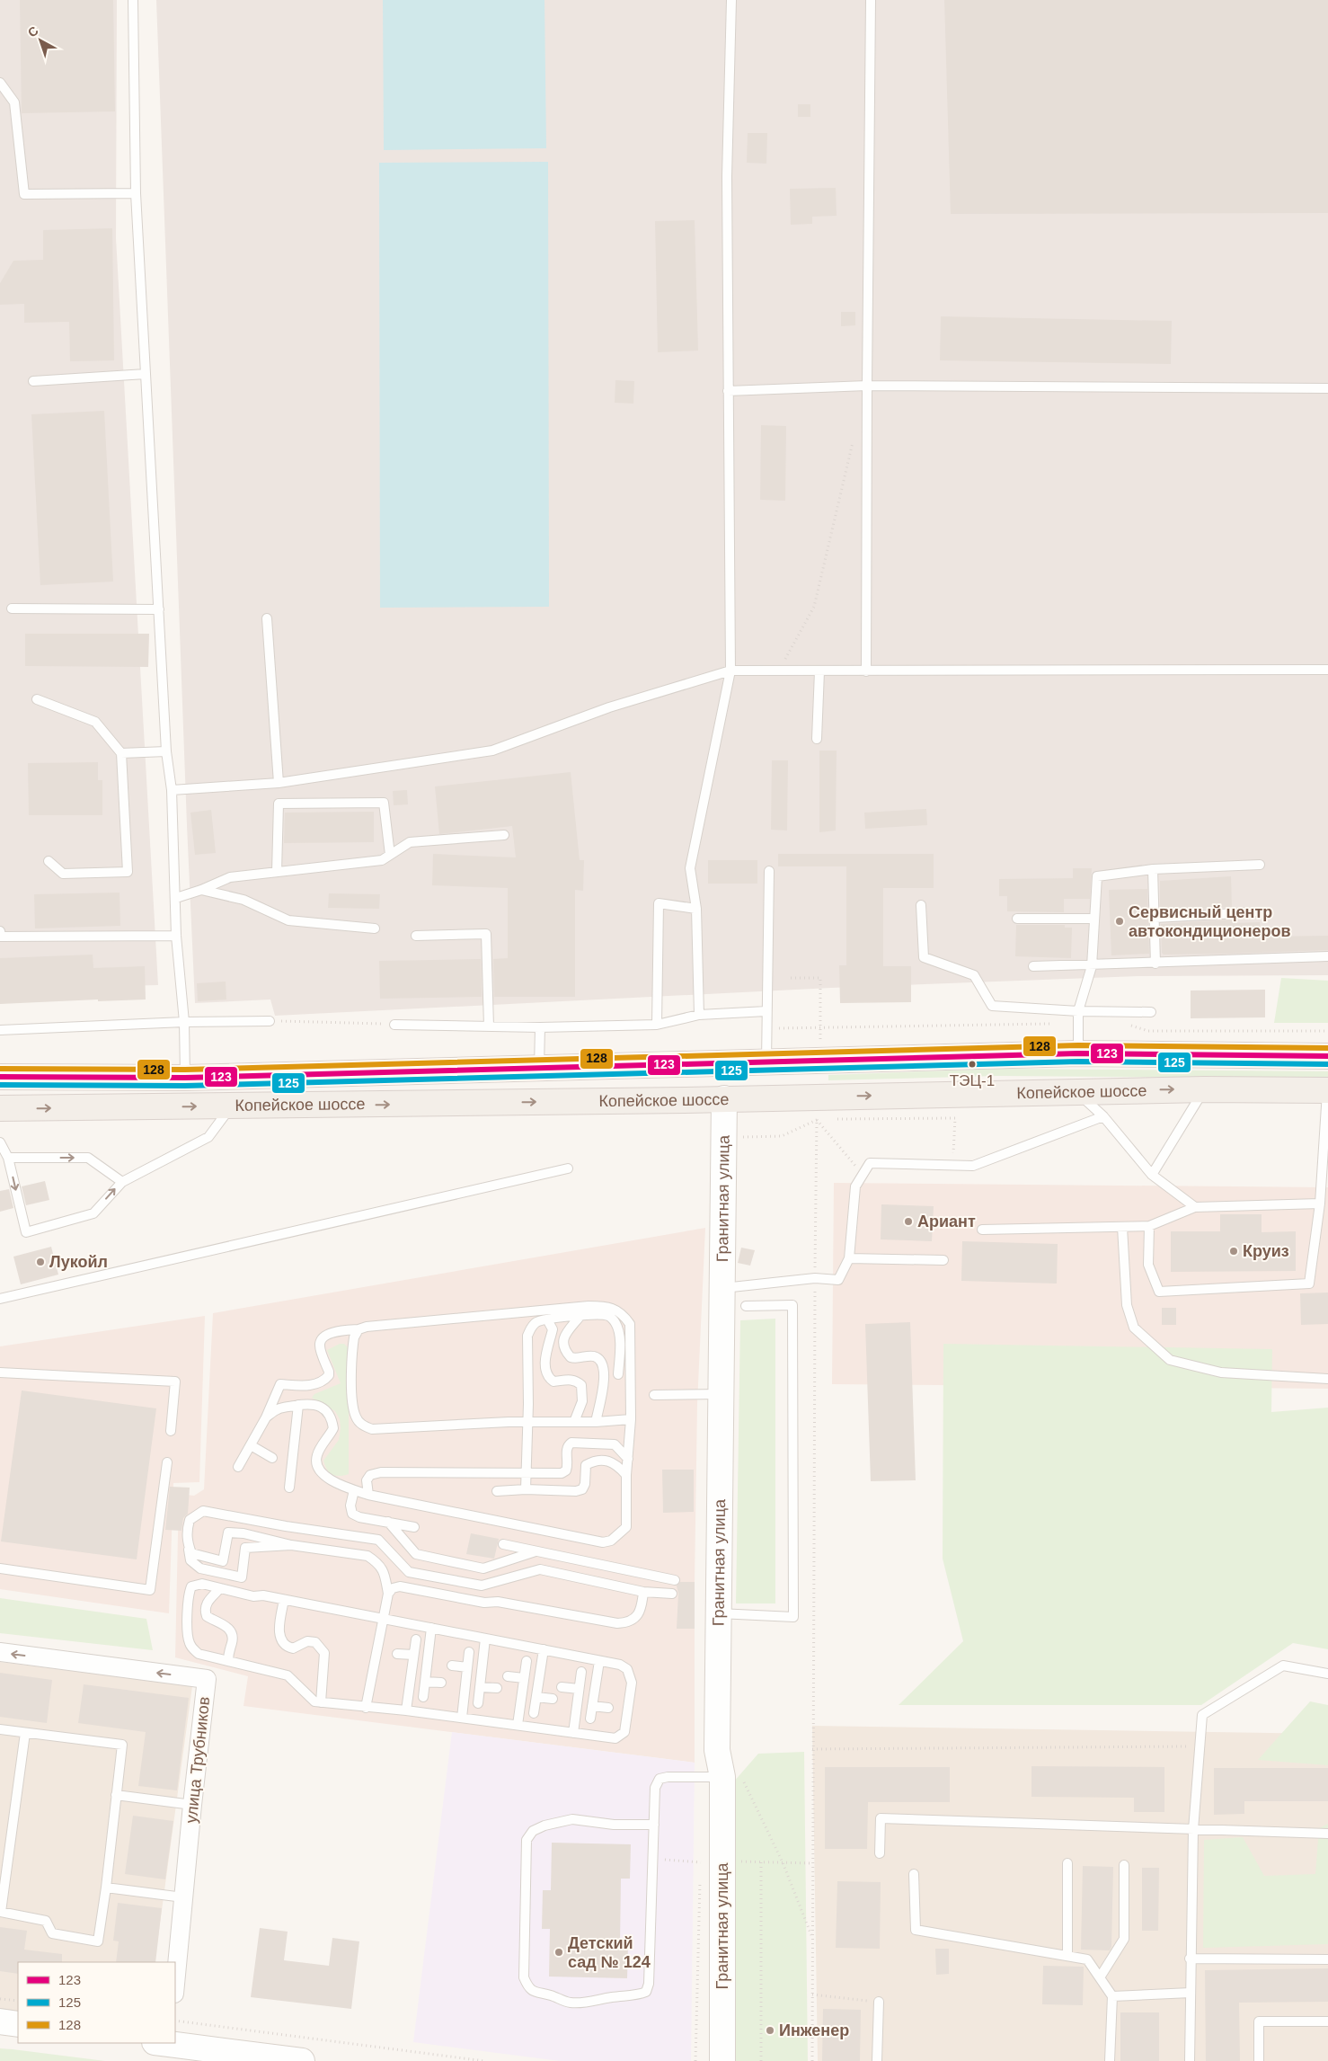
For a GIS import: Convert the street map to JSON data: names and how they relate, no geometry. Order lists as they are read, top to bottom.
{
  "streets": {
    "main road": ["Копейское шоссе", "Гранитная улица"],
    "street": ["улица Трубников"]
  },
  "crossings": [
    ["Копейское шоссе", "Гранитная улица"]
  ],
  "places": [
    "Сервисный центр автокондиционеров",
    "ТЭЦ-1",
    "Ариант",
    "Круиз",
    "Лукойл",
    "Детский сад № 124",
    "Инженер"
  ],
  "lines": ["transit line 128", "transit line 123", "transit line 125"],
  "legend": ["123", "125", "128"],
  "north": "top left"
}
